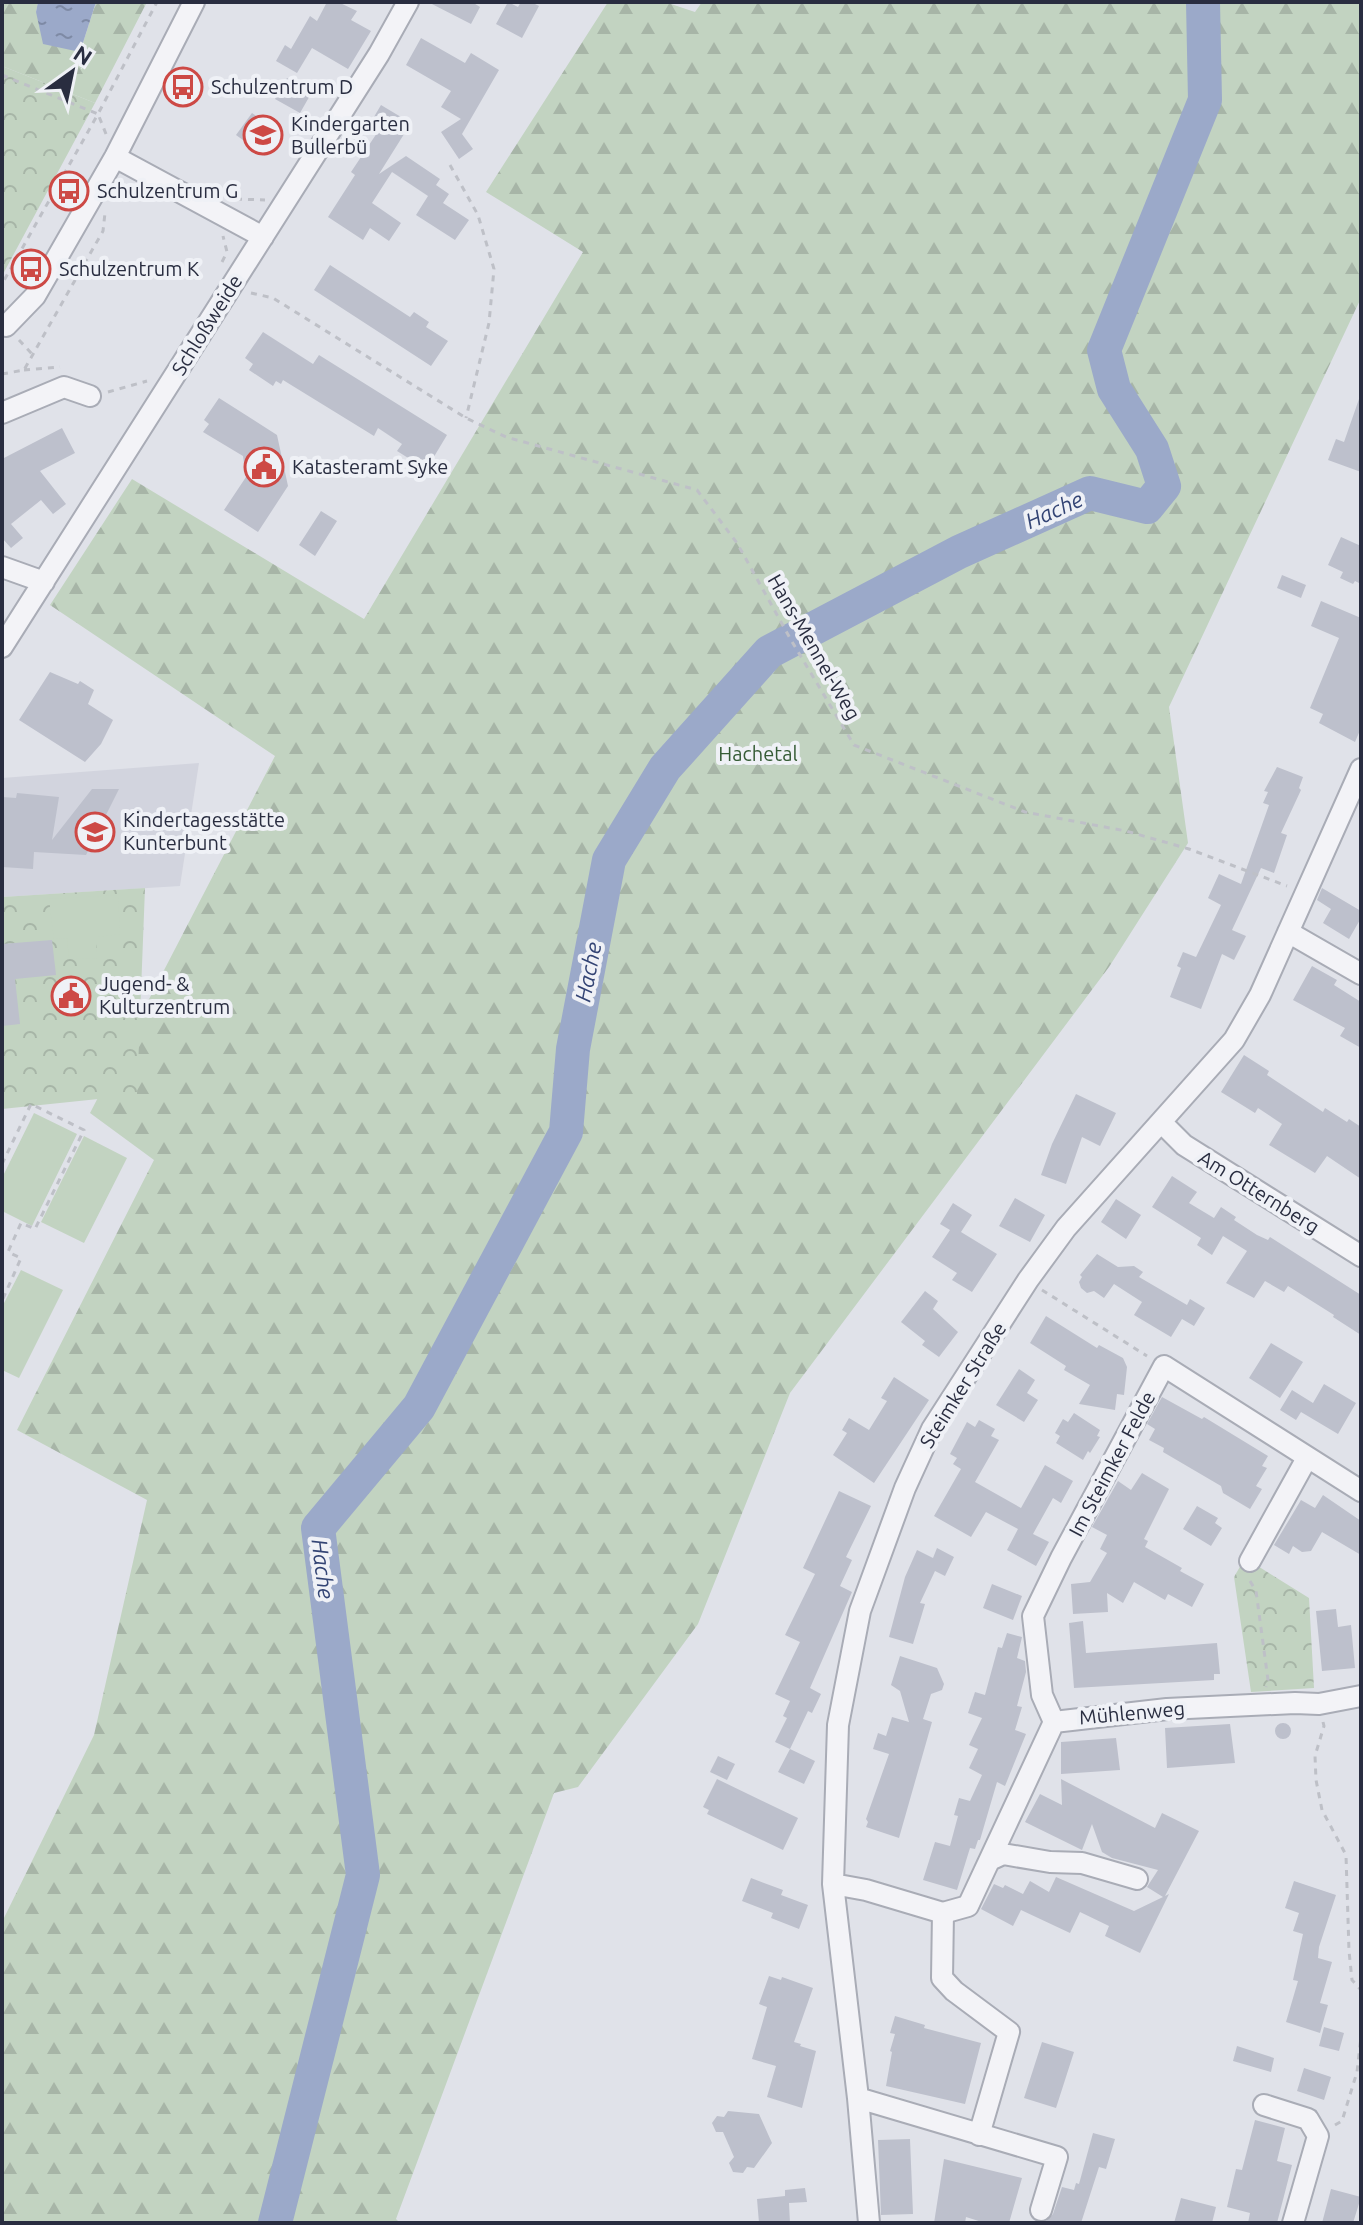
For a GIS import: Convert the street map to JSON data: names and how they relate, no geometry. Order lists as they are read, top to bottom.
{
  "streets": {
    "street": [
      "Schloßweide",
      "Am Otternberg",
      "Steimker Straße",
      "Im Steimker Felde",
      "Mühlenweg"
    ],
    "path": ["Hans-Mennel-Weg"]
  },
  "crossings": [
    ["Schloßweide", "Hans-Mennel-Weg"],
    ["Hans-Mennel-Weg", "Steimker Straße"],
    ["Am Otternberg", "Steimker Straße"],
    ["Im Steimker Felde", "Mühlenweg"]
  ],
  "water": ["Hache"],
  "parks": ["Hachetal"],
  "places": {
    "bus stop": ["Schulzentrum D", "Schulzentrum G", "Schulzentrum K"],
    "school or university": ["Kindergarten Bullerbü", "Kindertagesstätte Kunterbunt"],
    "public building": ["Katasteramt Syke", "Jugend- & Kulturzentrum"]
  },
  "north": "top right"
}
